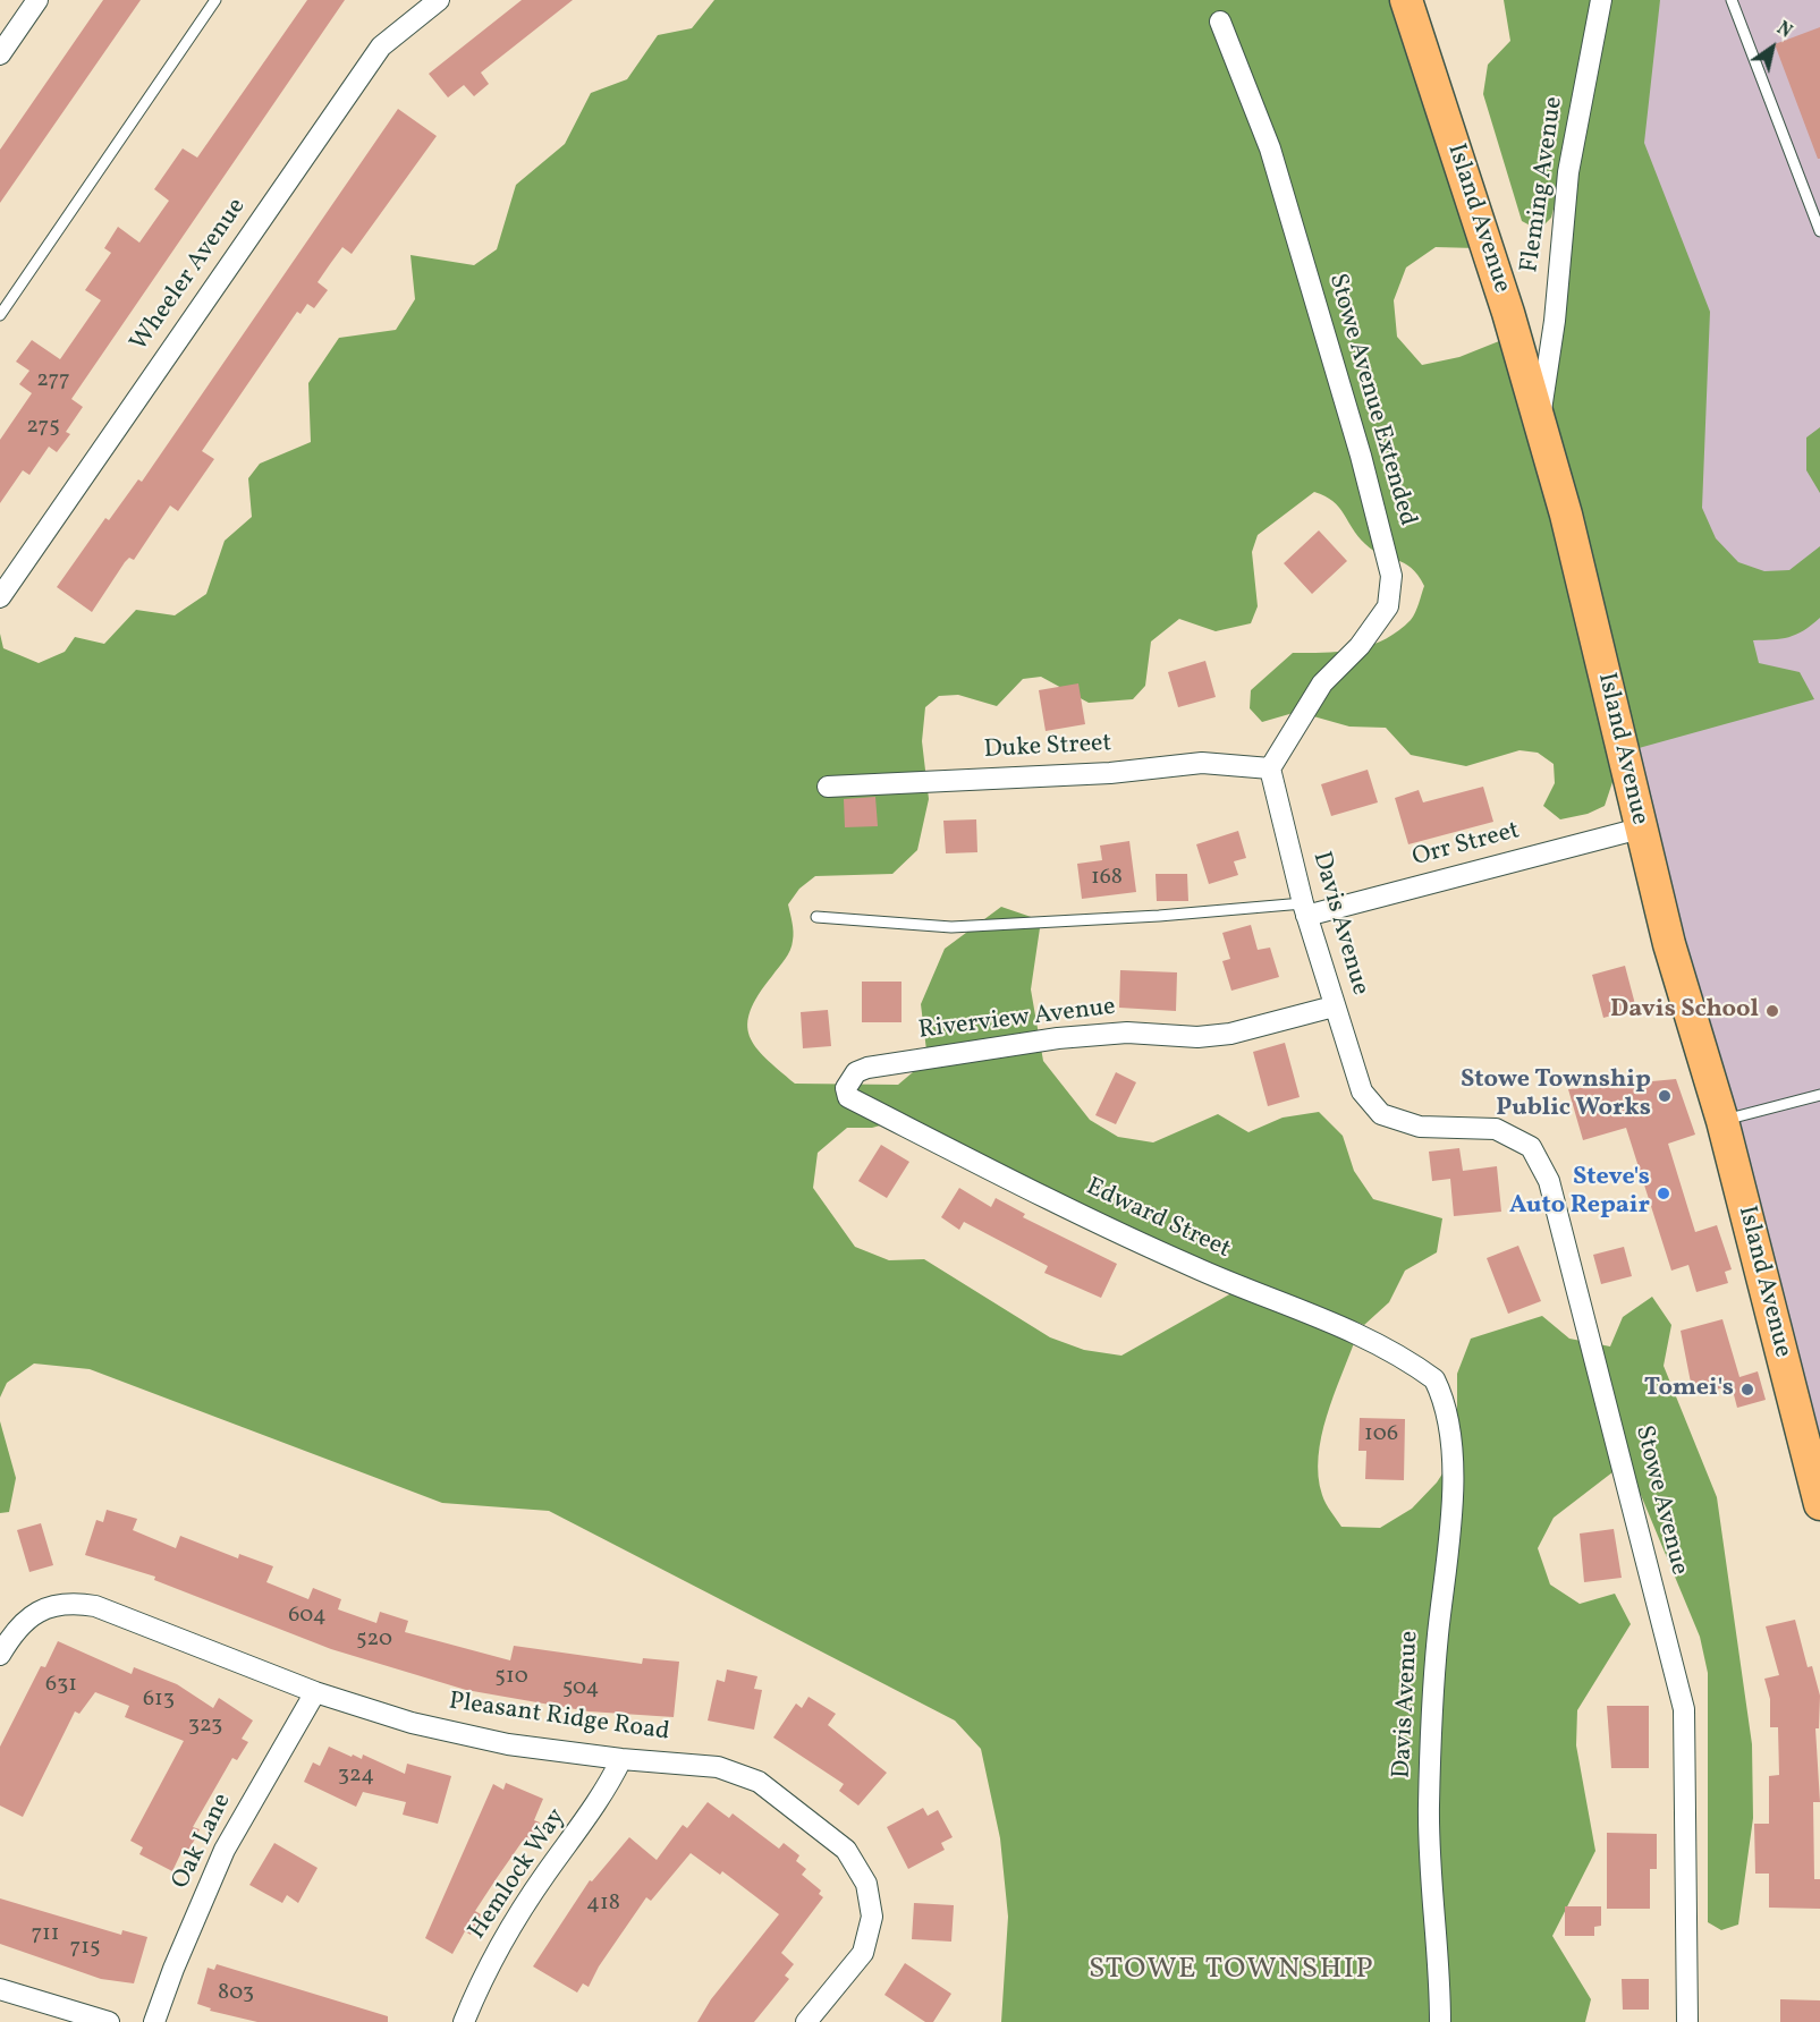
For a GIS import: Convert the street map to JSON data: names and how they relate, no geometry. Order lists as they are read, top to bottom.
{
  "streets": {
    "main road": ["Island Avenue"],
    "street": [
      "Fleming Avenue",
      "Wheeler Avenue",
      "Stowe Avenue Extended",
      "Duke Street",
      "Orr Street",
      "Davis Avenue",
      "Riverview Avenue",
      "Edward Street",
      "Stowe Avenue",
      "Pleasant Ridge Road",
      "Oak Lane",
      "Hemlock Way"
    ]
  },
  "crossings": [
    ["Fleming Avenue", "Island Avenue"],
    ["Island Avenue", "Orr Street"],
    ["Stowe Avenue Extended", "Duke Street"],
    ["Stowe Avenue Extended", "Davis Avenue"],
    ["Duke Street", "Davis Avenue"],
    ["Orr Street", "Davis Avenue"],
    ["Davis Avenue", "Riverview Avenue"],
    ["Davis Avenue", "Edward Street"],
    ["Davis Avenue", "Stowe Avenue"],
    ["Riverview Avenue", "Edward Street"],
    ["Pleasant Ridge Road", "Oak Lane"],
    ["Pleasant Ridge Road", "Hemlock Way"]
  ],
  "districts": ["STOWE TOWNSHIP"],
  "places": [
    "Davis School",
    "Stowe Township Public Works",
    "Steve's Auto Repair",
    "Tomei's"
  ],
  "house_numbers": [
    "277",
    "275",
    "168",
    "106",
    "604",
    "520",
    "510",
    "631",
    "504",
    "613",
    "323",
    "324",
    "418",
    "711",
    "715",
    "803"
  ],
  "north": "top right"
}
